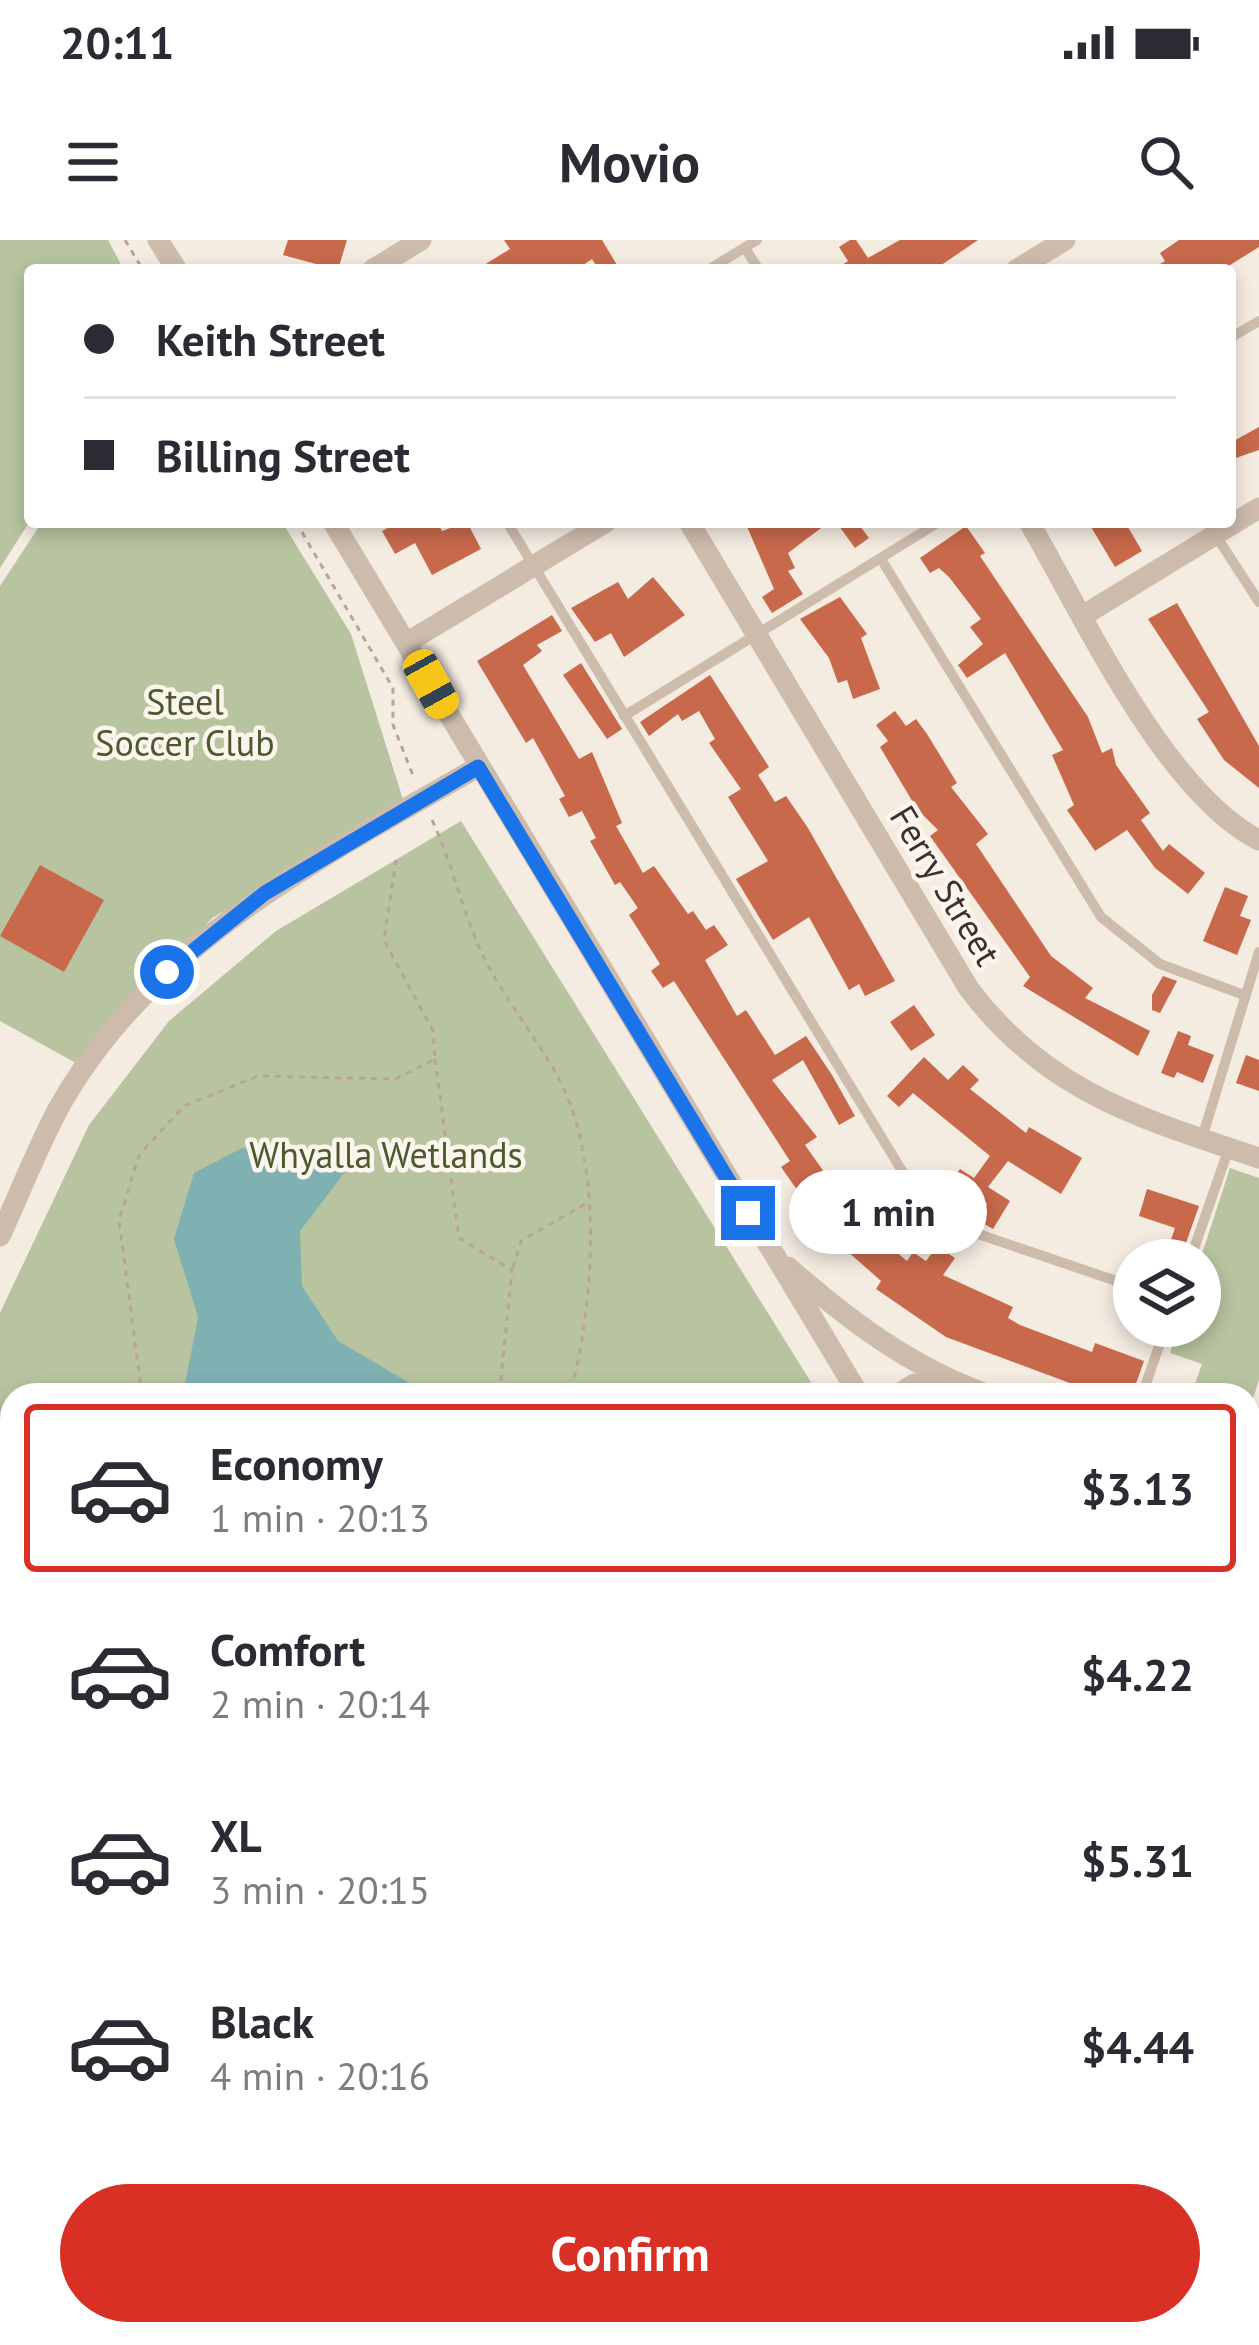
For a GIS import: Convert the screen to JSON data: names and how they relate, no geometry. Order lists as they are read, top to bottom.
{
  "streets": {
    "street": ["Ferry Street"]
  },
  "parks": ["Steel Soccer Club", "Whyalla Wetlands"],
  "page": {
    "status": "20:11",
    "header": "Movio",
    "banner": ["Keith Street", "Billing Street"],
    "bubble": "1 min",
    "list": [
      {
        "name": "Economy",
        "note": "1 min · 20:13",
        "value": "$3.13"
      },
      {
        "name": "Comfort",
        "note": "2 min · 20:14",
        "value": "$4.22"
      },
      {
        "name": "XL",
        "note": "3 min · 20:15",
        "value": "$5.31"
      },
      {
        "name": "Black",
        "note": "4 min · 20:16",
        "value": "$4.44"
      }
    ],
    "buttons": "Confirm"
  }
}
